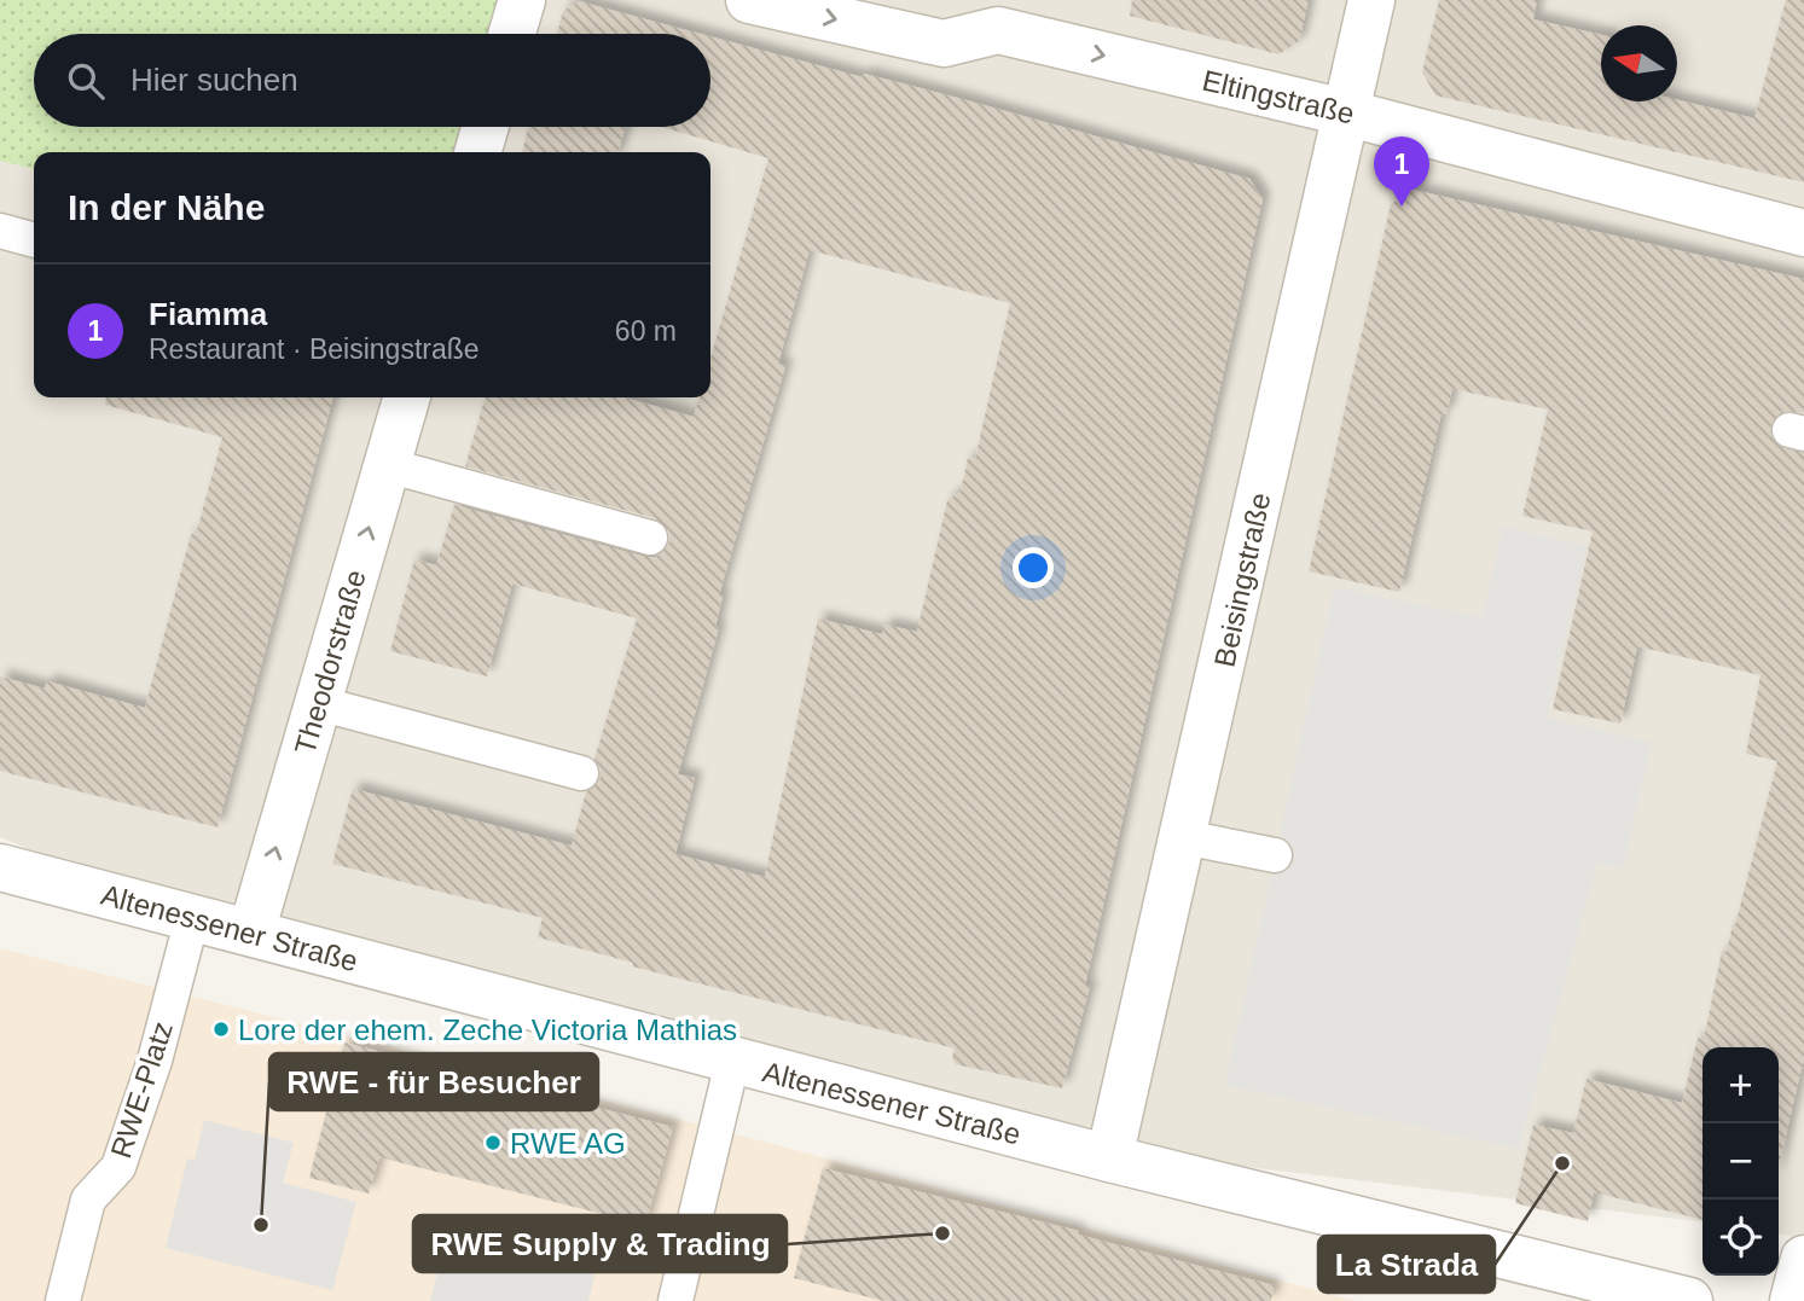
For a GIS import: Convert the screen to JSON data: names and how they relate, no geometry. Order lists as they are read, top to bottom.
{
  "streets": {
    "street": [
      "Eltingstraße",
      "Beisingstraße",
      "Theodorstraße",
      "Altenessener Straße"
    ],
    "lane": ["RWE-Platz"]
  },
  "crossings": [
    ["Eltingstraße", "Beisingstraße"],
    ["Beisingstraße", "Altenessener Straße"],
    ["Theodorstraße", "Altenessener Straße"],
    ["Altenessener Straße", "RWE-Platz"]
  ],
  "one_way": ["Eltingstraße", "Theodorstraße"],
  "places": [
    "Lore der ehem. Zeche Victoria Mathias",
    "RWE AG",
    "La Strada",
    "RWE - für Besucher",
    "RWE Supply & Trading"
  ],
  "north": "left",
  "page": {
    "search": "Hier suchen",
    "pins": "1",
    "heading": "In der Nähe",
    "list": [
      {
        "mark": "1",
        "name": "Fiamma",
        "note": "Restaurant · Beisingstraße",
        "value": "60 m"
      }
    ],
    "map_buttons": ["+", "−"]
  }
}
